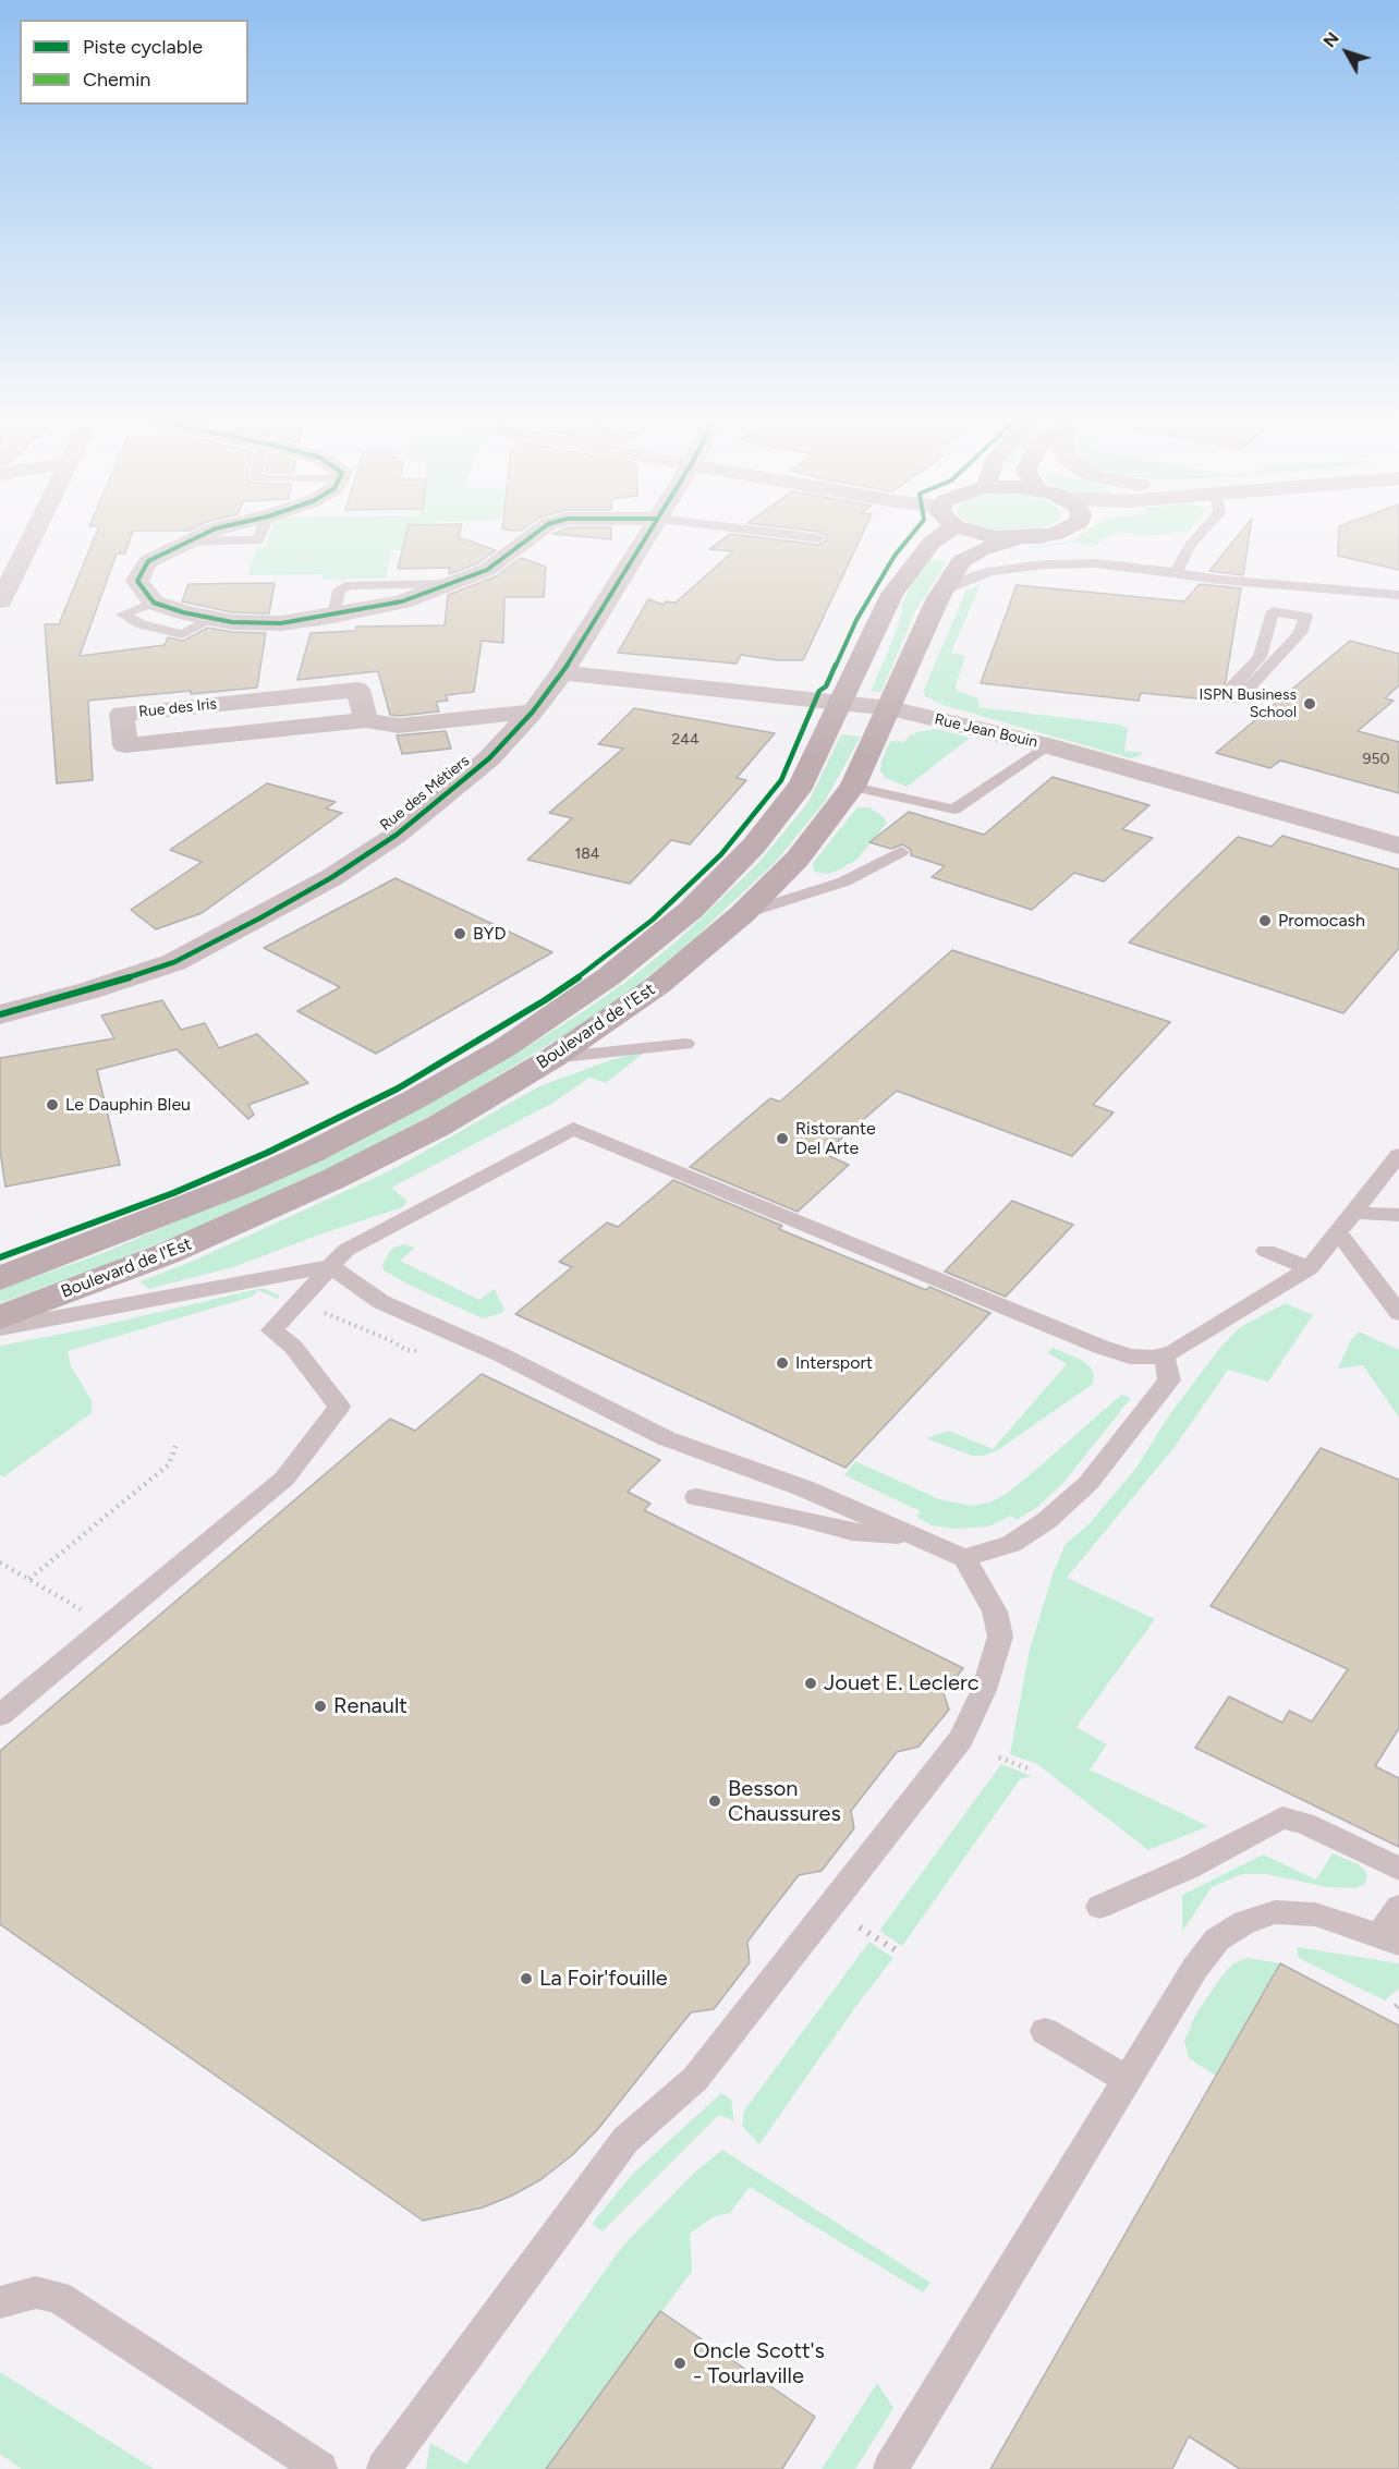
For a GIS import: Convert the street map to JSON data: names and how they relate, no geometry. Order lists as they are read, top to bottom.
{
  "streets": {
    "main road": ["Boulevard de l'Est"],
    "street": ["Rue des Iris", "Rue Jean Bouin", "Rue des Métiers"]
  },
  "crossings": [
    ["Rue des Iris", "Rue des Métiers"],
    ["Rue Jean Bouin", "Rue des Métiers"],
    ["Rue Jean Bouin", "Boulevard de l'Est"]
  ],
  "places": [
    "ISPN Business School",
    "Promocash",
    "BYD",
    "Le Dauphin Bleu",
    "Ristorante Del Arte",
    "Intersport",
    "Jouet E. Leclerc",
    "Renault",
    "Besson Chaussures",
    "La Foir'fouille",
    "Oncle Scott's - Tourlaville"
  ],
  "house_numbers": ["244", "950", "184"],
  "legend": ["Piste cyclable", "Chemin"],
  "north": "top left"
}
